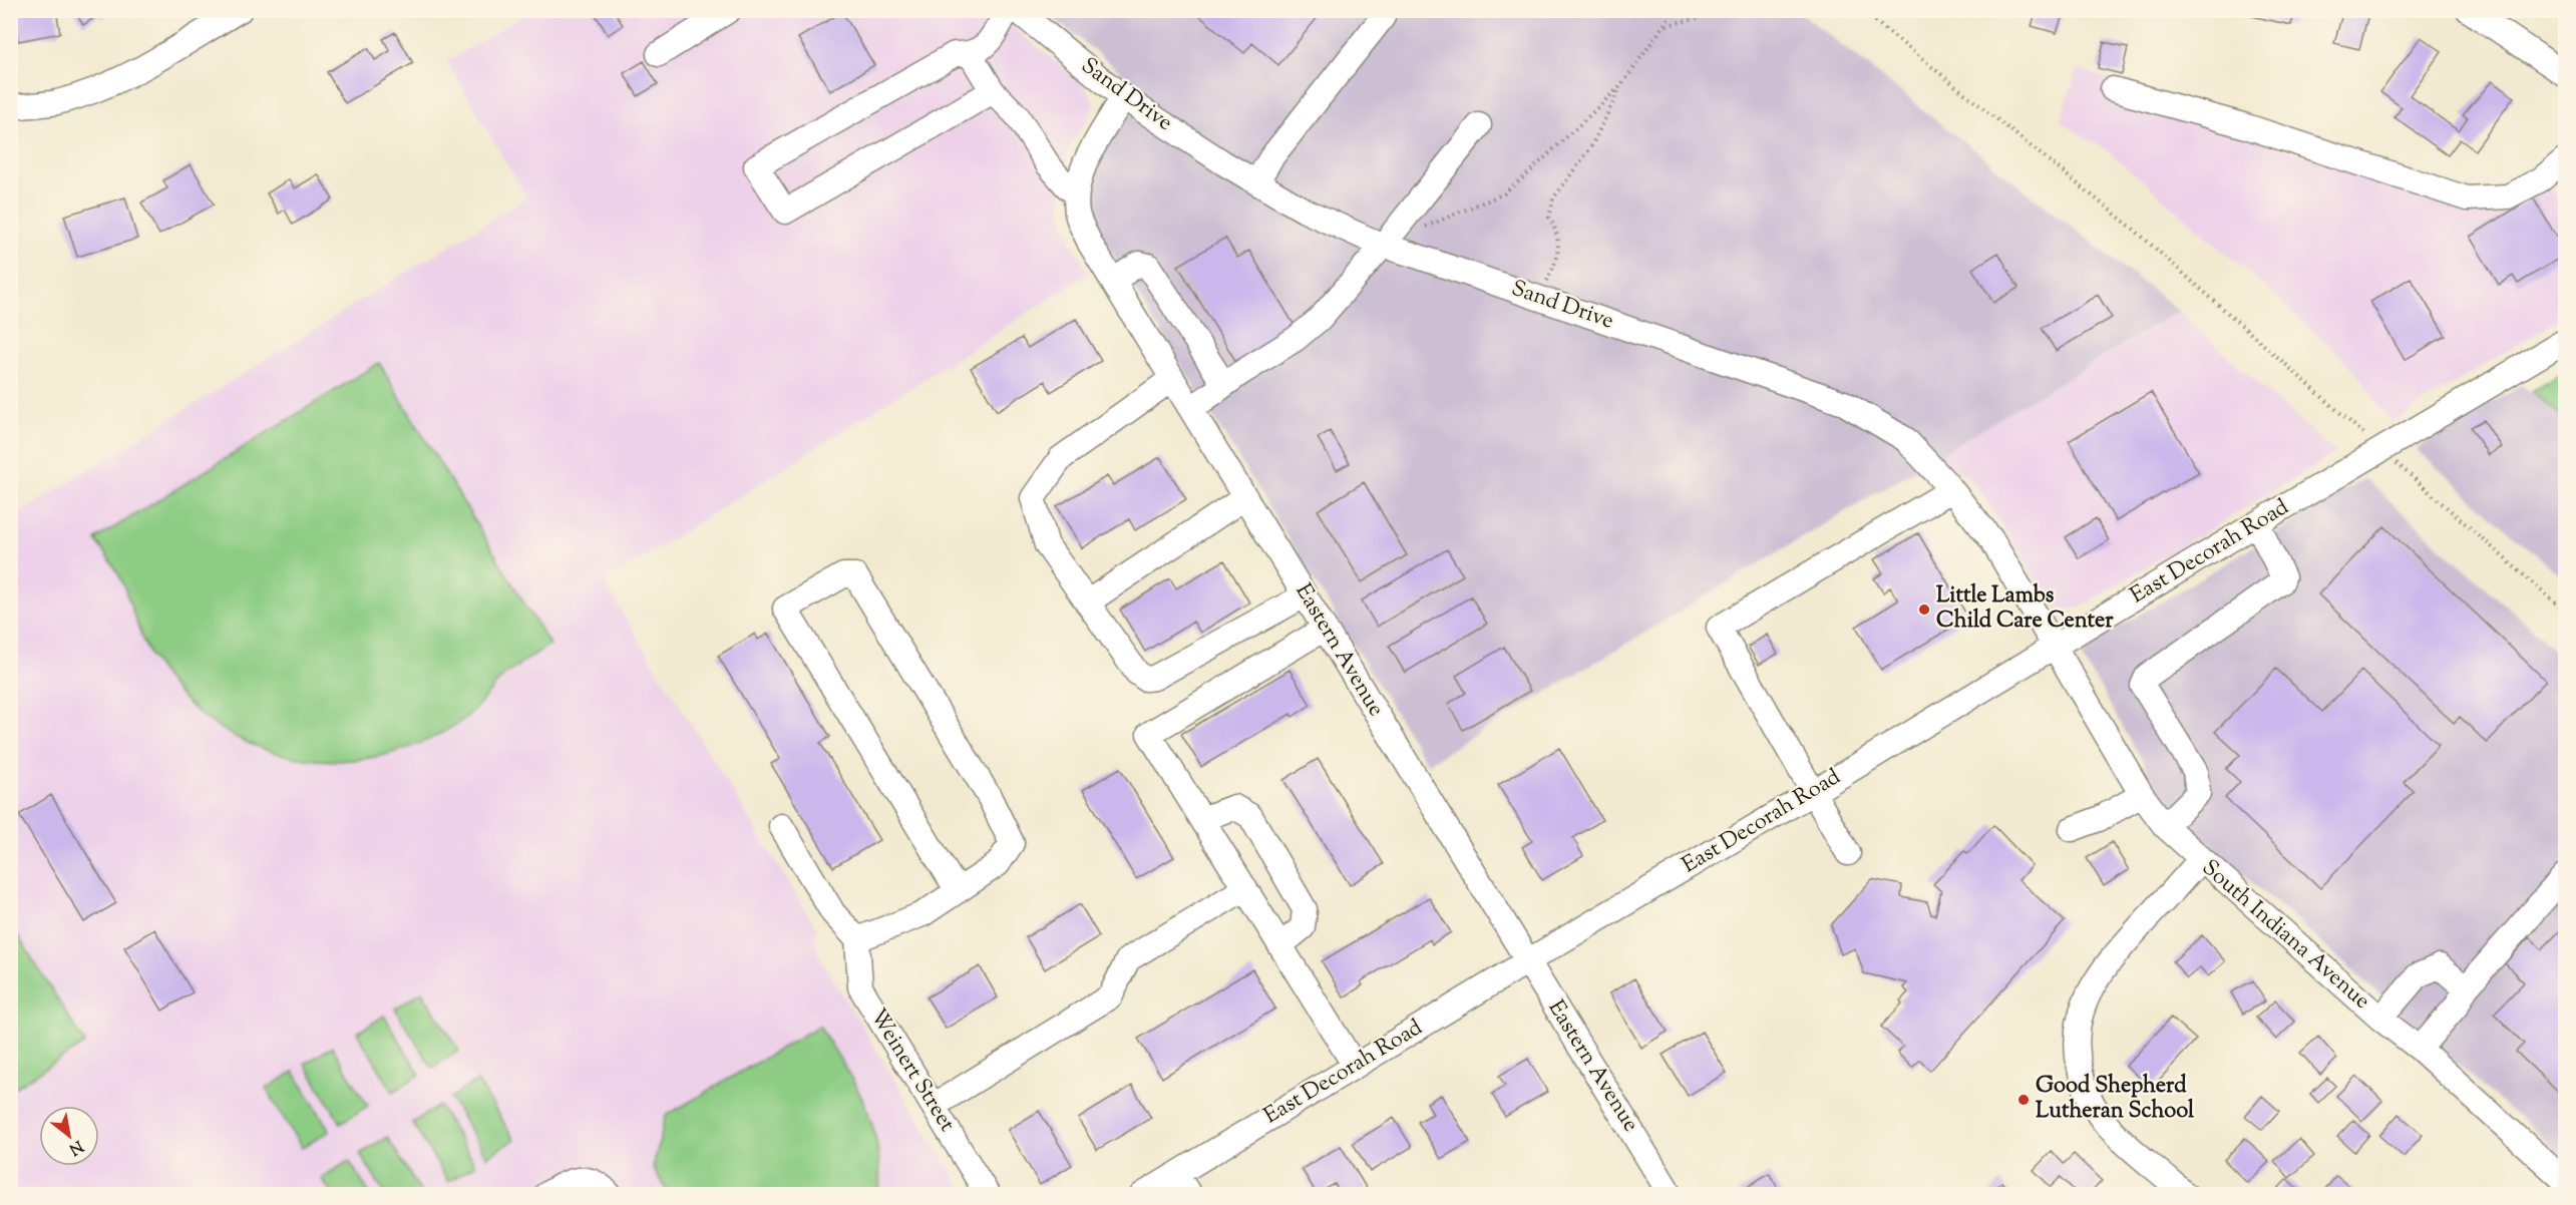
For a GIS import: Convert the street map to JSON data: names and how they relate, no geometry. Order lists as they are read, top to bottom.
{
  "streets": {
    "street": [
      "Sand Drive",
      "East Decorah Road",
      "Eastern Avenue",
      "South Indiana Avenue",
      "Weinert Street"
    ]
  },
  "crossings": [
    ["Sand Drive", "East Decorah Road"],
    ["Sand Drive", "Eastern Avenue"],
    ["Sand Drive", "South Indiana Avenue"],
    ["East Decorah Road", "Eastern Avenue"],
    ["East Decorah Road", "South Indiana Avenue"]
  ],
  "places": ["Little Lambs Child Care Center", "Good Shepherd Lutheran School"],
  "north": "bottom right"
}
